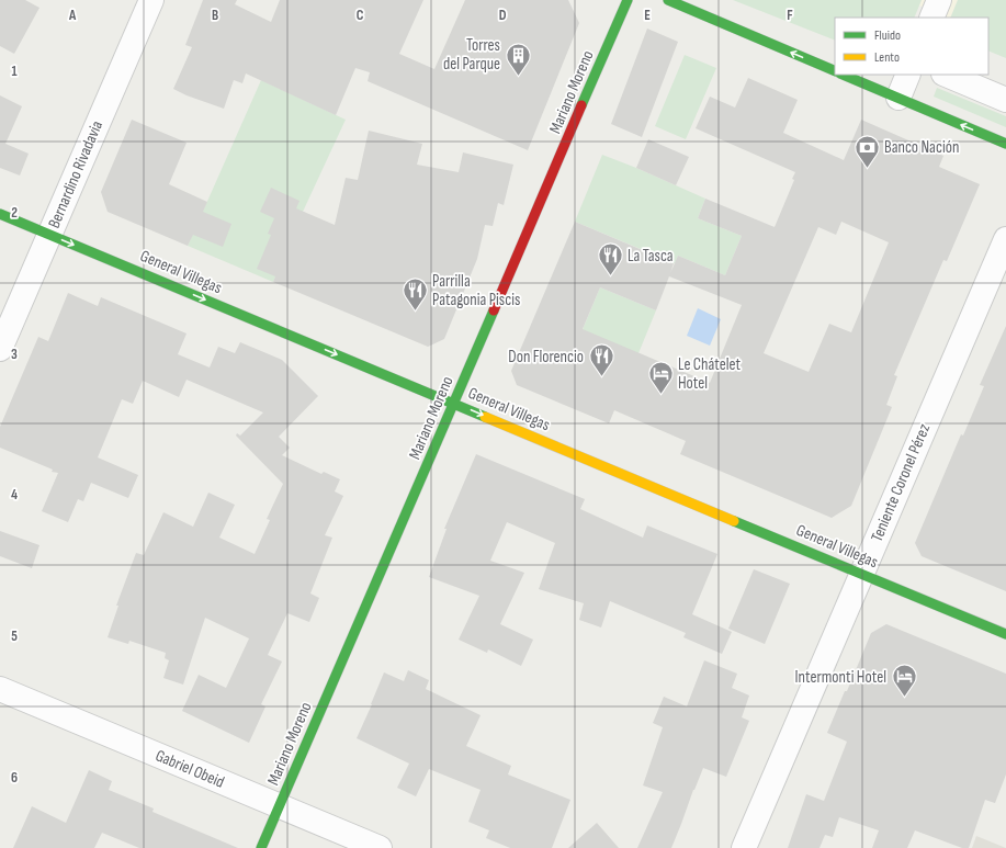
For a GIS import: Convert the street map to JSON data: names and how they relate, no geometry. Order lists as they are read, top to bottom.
{
  "streets": {
    "main road": ["Mariano Moreno", "General Villegas"],
    "street": ["Bernardino Rivadavia", "Teniente Coronel Pérez", "Gabriel Obeid"]
  },
  "crossings": [
    ["Mariano Moreno", "General Villegas"],
    ["Mariano Moreno", "Gabriel Obeid"],
    ["Bernardino Rivadavia", "General Villegas"],
    ["General Villegas", "Teniente Coronel Pérez"]
  ],
  "one_way": ["General Villegas"],
  "places": {
    "building": ["Torres del Parque"],
    "bank": ["Banco Nación"],
    "restaurant": ["La Tasca", "Parrilla Patagonia Piscis", "Don Florencio"],
    "hotel": ["Le Chátelet Hotel", "Intermonti Hotel"]
  },
  "legend": ["Fluido", "Lento"],
  "grid": {
    "columns": [
      "A",
      "B",
      "C",
      "D",
      "E",
      "F"
    ],
    "rows": [
      "1",
      "2",
      "3",
      "4",
      "5",
      "6"
    ]
  }
}
